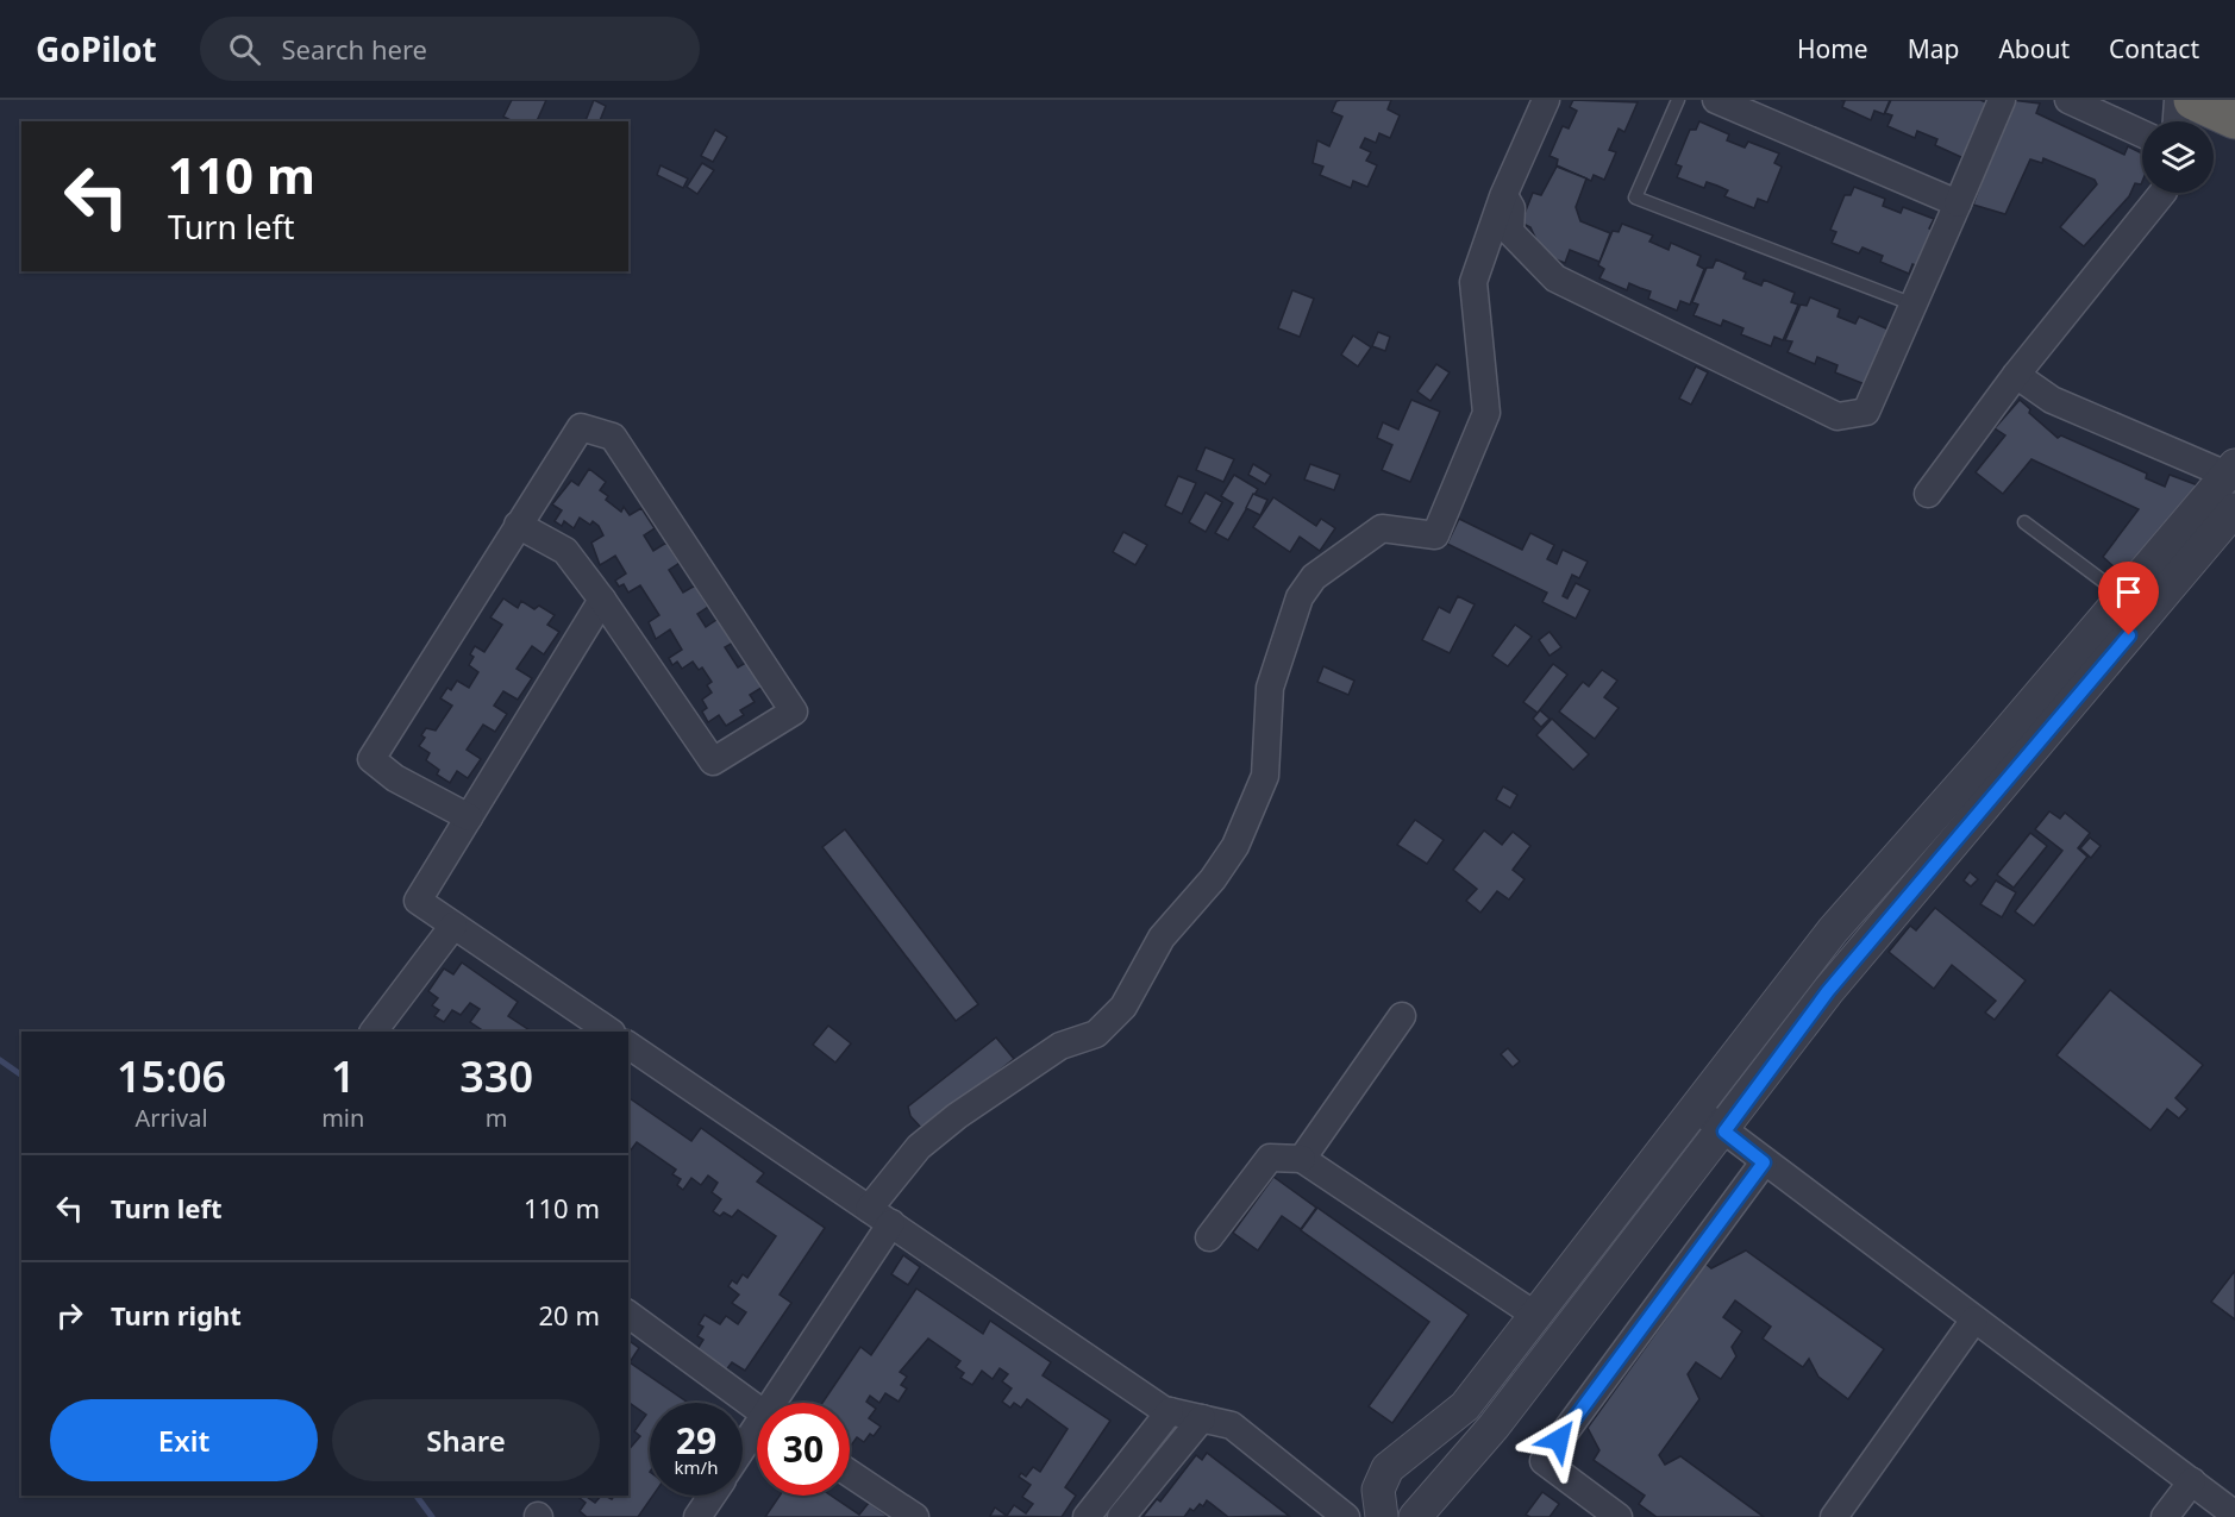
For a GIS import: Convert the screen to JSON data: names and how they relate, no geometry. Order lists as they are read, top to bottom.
{
  "page": {
    "header": "GoPilot",
    "search": "Search here",
    "nav": [
      "Home",
      "Map",
      "About",
      "Contact"
    ],
    "turn": ["110 m", "Turn left"],
    "eta": [
      "15:06",
      "Arrival",
      "1",
      "min",
      "330",
      "m"
    ],
    "list": [
      {
        "name": "Turn left",
        "value": "110 m"
      },
      {
        "name": "Turn right",
        "value": "20 m"
      }
    ],
    "buttons": ["Exit", "Share"],
    "speed": "29 km/h",
    "limit": "30"
  }
}
